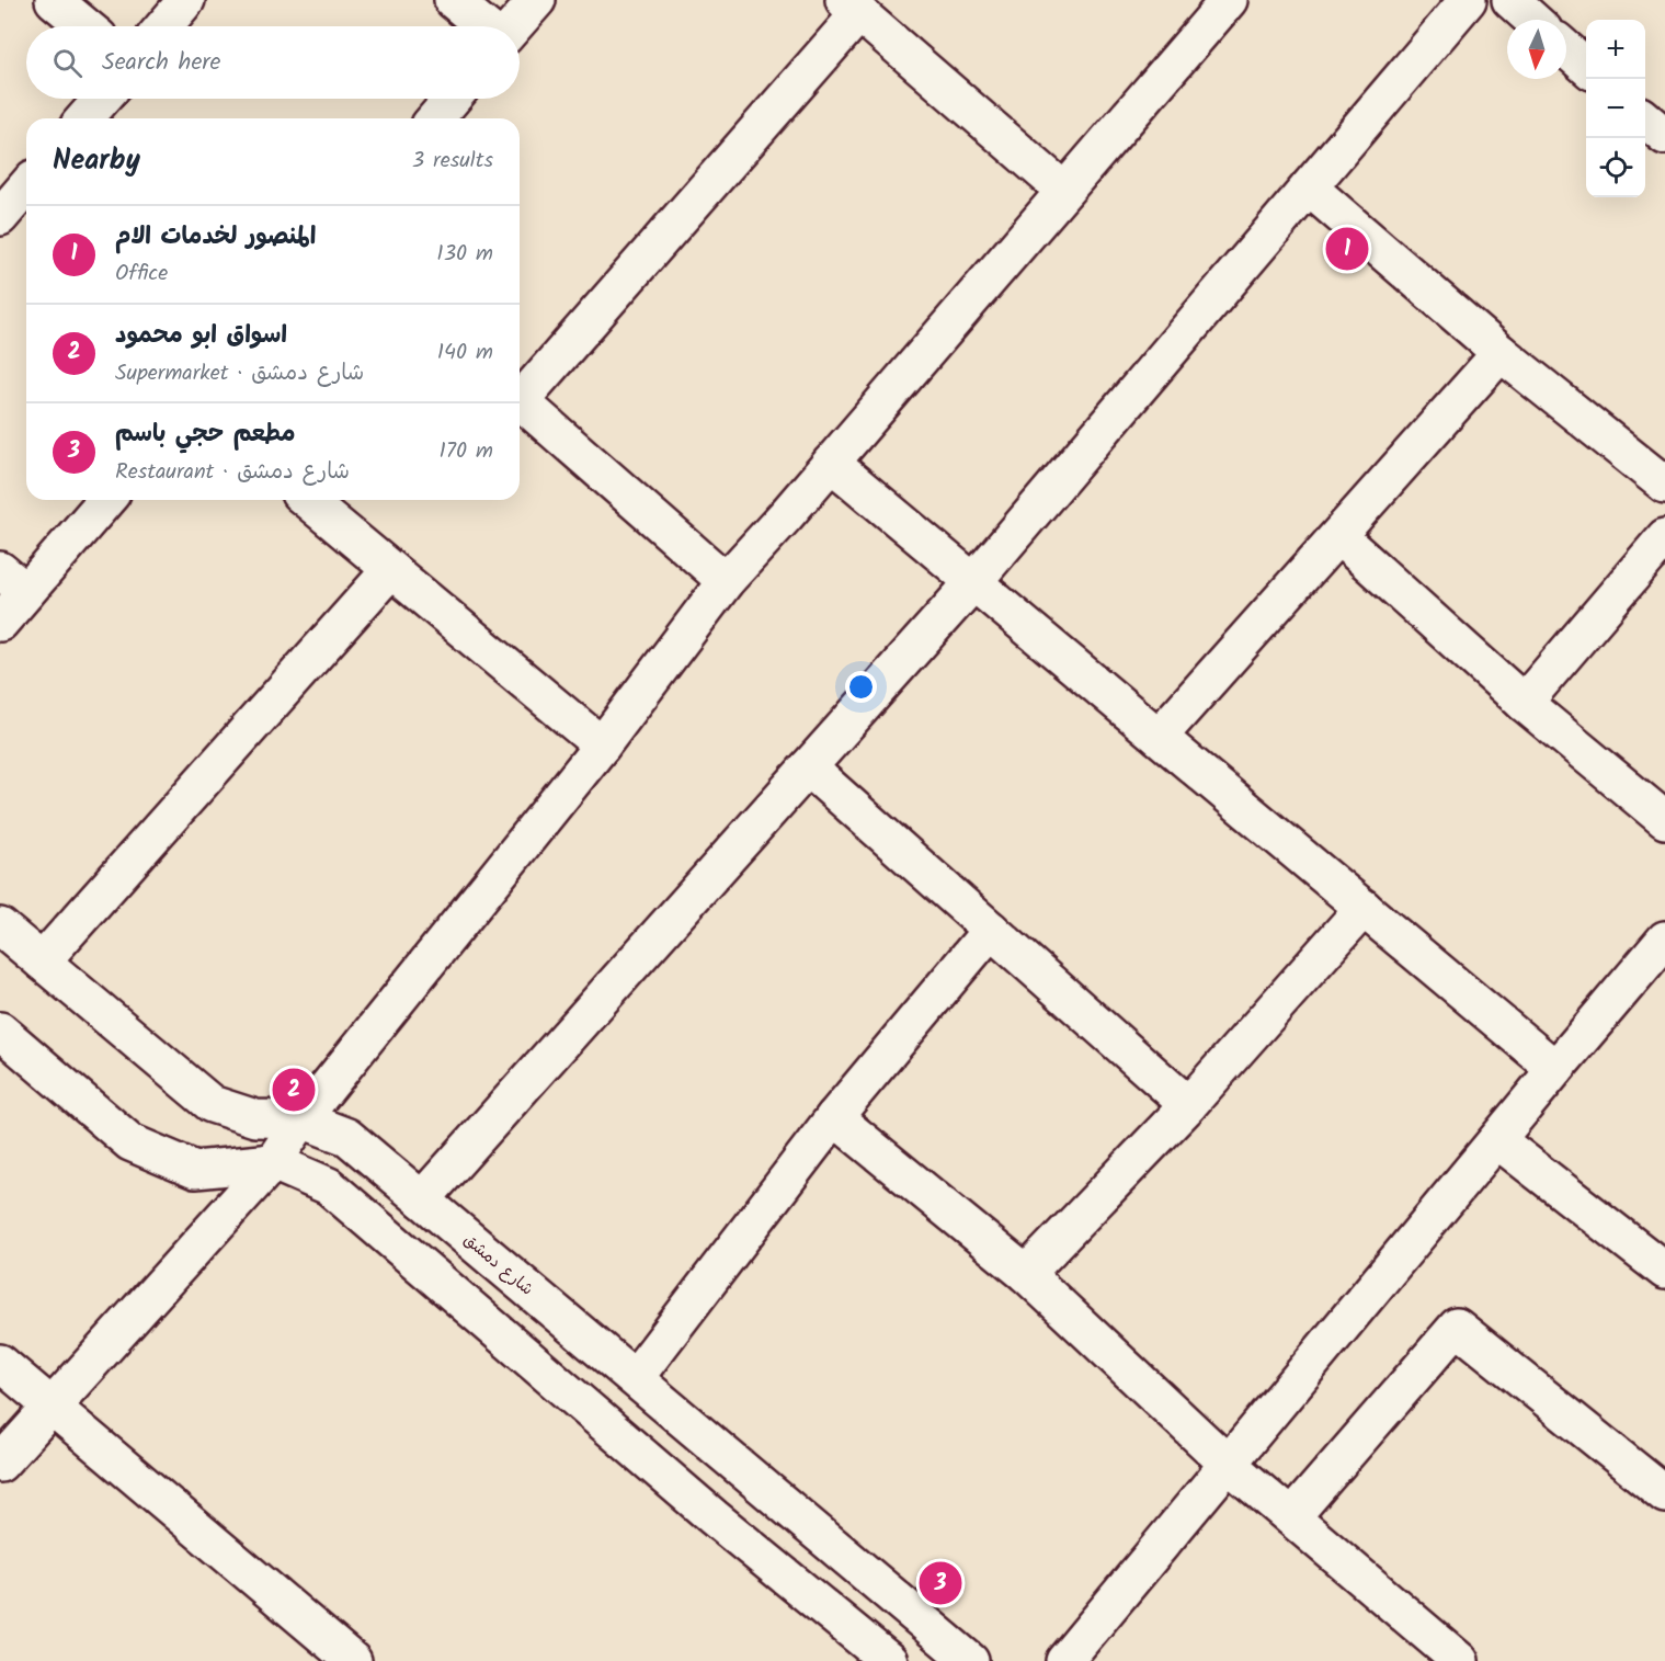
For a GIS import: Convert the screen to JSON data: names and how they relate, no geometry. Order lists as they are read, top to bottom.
{
  "streets": {
    "street": ["شارع دمشق"]
  },
  "north": "bottom",
  "page": {
    "map_buttons": ["+", "−"],
    "search": "Search here",
    "heading": ["Nearby", "3 results"],
    "list": [
      {
        "mark": "1",
        "name": "المنصور لخدمات الام",
        "note": "Office",
        "value": "130 m"
      },
      {
        "mark": "2",
        "name": "اسواق ابو محمود",
        "note": "Supermarket · شارع دمشق",
        "value": "140 m"
      },
      {
        "mark": "3",
        "name": "مطعم حجي باسم",
        "note": "Restaurant · شارع دمشق",
        "value": "170 m"
      }
    ],
    "pins": ["1", "2", "3"]
  }
}
